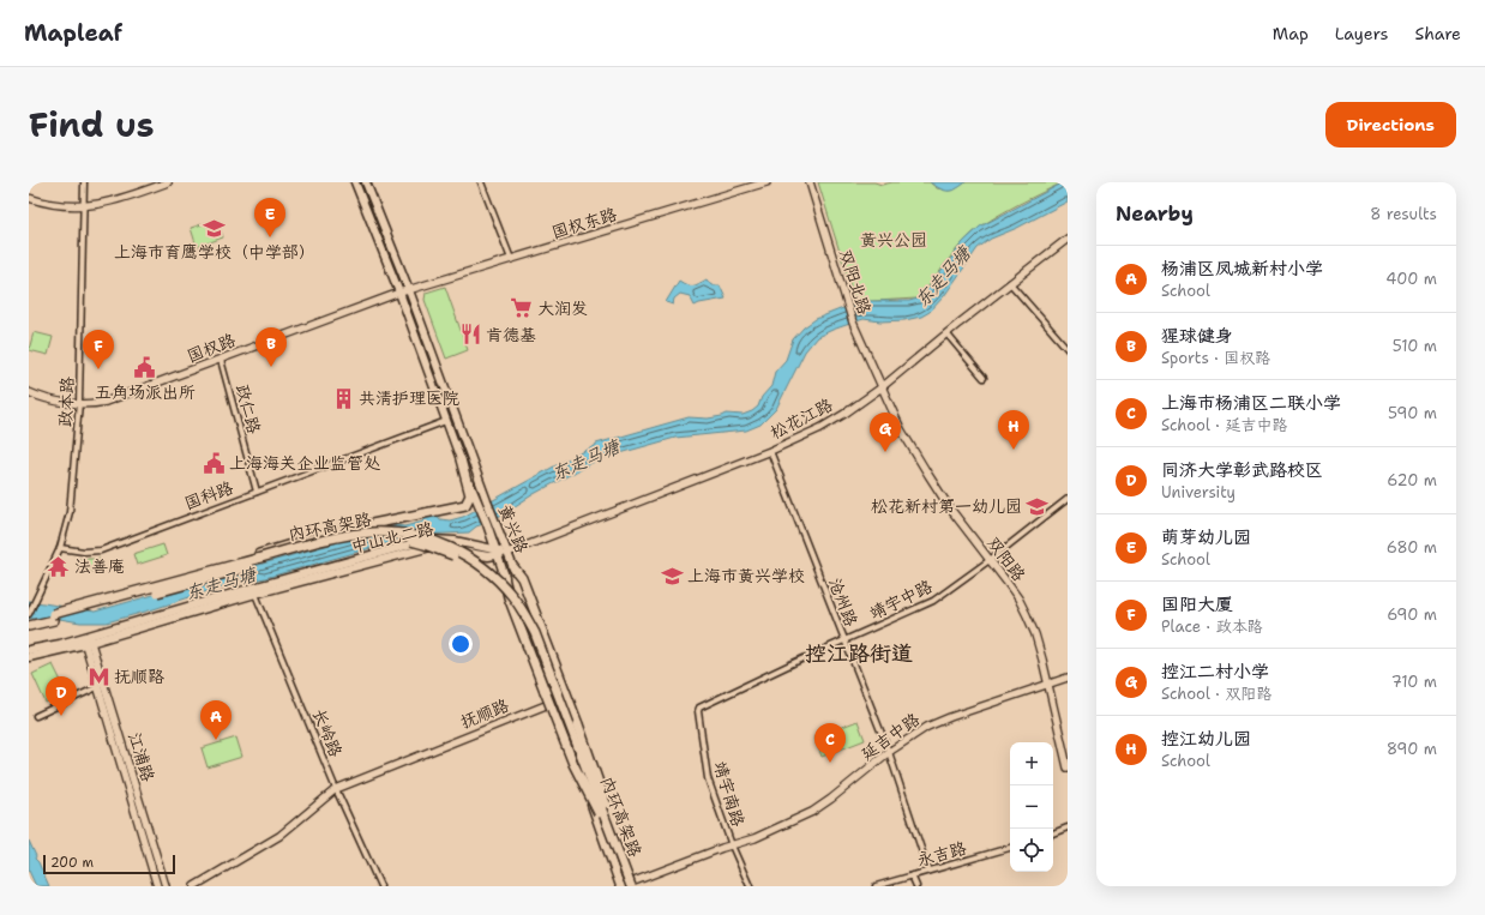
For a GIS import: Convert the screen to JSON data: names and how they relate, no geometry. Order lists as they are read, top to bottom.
{
  "streets": {
    "highway": ["内环高架路"],
    "main road": ["黄兴路", "中山北二路"],
    "street": [
      "国权东路",
      "双阳北路",
      "国权路",
      "政本路",
      "政仁路",
      "松花江路",
      "国科路",
      "双阳路",
      "靖宇中路",
      "沧州路",
      "抚顺路",
      "长岭路",
      "延吉中路",
      "江浦路",
      "靖宇南路",
      "永吉路"
    ]
  },
  "crossings": [
    ["国权东路", "国权路"],
    ["国权东路", "黄兴路"],
    ["双阳北路", "松花江路"],
    ["双阳北路", "双阳路"],
    ["国权路", "政本路"],
    ["国权路", "政仁路"],
    ["国权路", "黄兴路"],
    ["政本路", "国科路"],
    ["政仁路", "国科路"],
    ["松花江路", "黄兴路"],
    ["松花江路", "中山北二路"],
    ["松花江路", "双阳路"],
    ["松花江路", "沧州路"],
    ["国科路", "黄兴路"],
    ["内环高架路", "黄兴路"],
    ["内环高架路", "延吉中路"],
    ["黄兴路", "中山北二路"],
    ["黄兴路", "抚顺路"],
    ["黄兴路", "延吉中路"],
    ["中山北二路", "长岭路"],
    ["中山北二路", "江浦路"],
    ["双阳路", "靖宇中路"],
    ["双阳路", "延吉中路"],
    ["靖宇中路", "沧州路"],
    ["靖宇中路", "靖宇南路"],
    ["沧州路", "延吉中路"],
    ["沧州路", "永吉路"],
    ["抚顺路", "长岭路"],
    ["延吉中路", "靖宇南路"]
  ],
  "districts": ["控江路街道"],
  "water": ["东走马塘"],
  "parks": ["黄兴公园"],
  "places": {
    "school or university": ["上海市育鹰学校（中学部）", "松花新村第一幼儿园", "上海市黄兴学校"],
    "supermarket": ["大润发"],
    "restaurant": ["肯德基"],
    "public building": ["五角场派出所", "上海海关企业监管处"],
    "building": ["共清护理医院"],
    "temple": ["法善庵"],
    "metro station": ["抚顺路"]
  },
  "scale_bar": "200 m",
  "page": {
    "header": "Mapleaf",
    "nav": ["Map", "Layers", "Share"],
    "title": "Find us",
    "buttons": "Directions",
    "heading": ["Nearby", "8 results"],
    "pins": [
      "E",
      "B",
      "F",
      "H",
      "G",
      "D",
      "A",
      "C"
    ],
    "list": [
      {
        "mark": "A",
        "name": "杨浦区凤城新村小学",
        "note": "School",
        "value": "400 m"
      },
      {
        "mark": "B",
        "name": "猩球健身",
        "note": "Sports · 国权路",
        "value": "510 m"
      },
      {
        "mark": "C",
        "name": "上海市杨浦区二联小学",
        "note": "School · 延吉中路",
        "value": "590 m"
      },
      {
        "mark": "D",
        "name": "同济大学彰武路校区",
        "note": "University",
        "value": "620 m"
      },
      {
        "mark": "E",
        "name": "萌芽幼儿园",
        "note": "School",
        "value": "680 m"
      },
      {
        "mark": "F",
        "name": "国阳大厦",
        "note": "Place · 政本路",
        "value": "690 m"
      },
      {
        "mark": "G",
        "name": "控江二村小学",
        "note": "School · 双阳路",
        "value": "710 m"
      },
      {
        "mark": "H",
        "name": "控江幼儿园",
        "note": "School",
        "value": "890 m"
      }
    ],
    "map_buttons": ["+", "−"],
    "scale": "200 m"
  }
}
